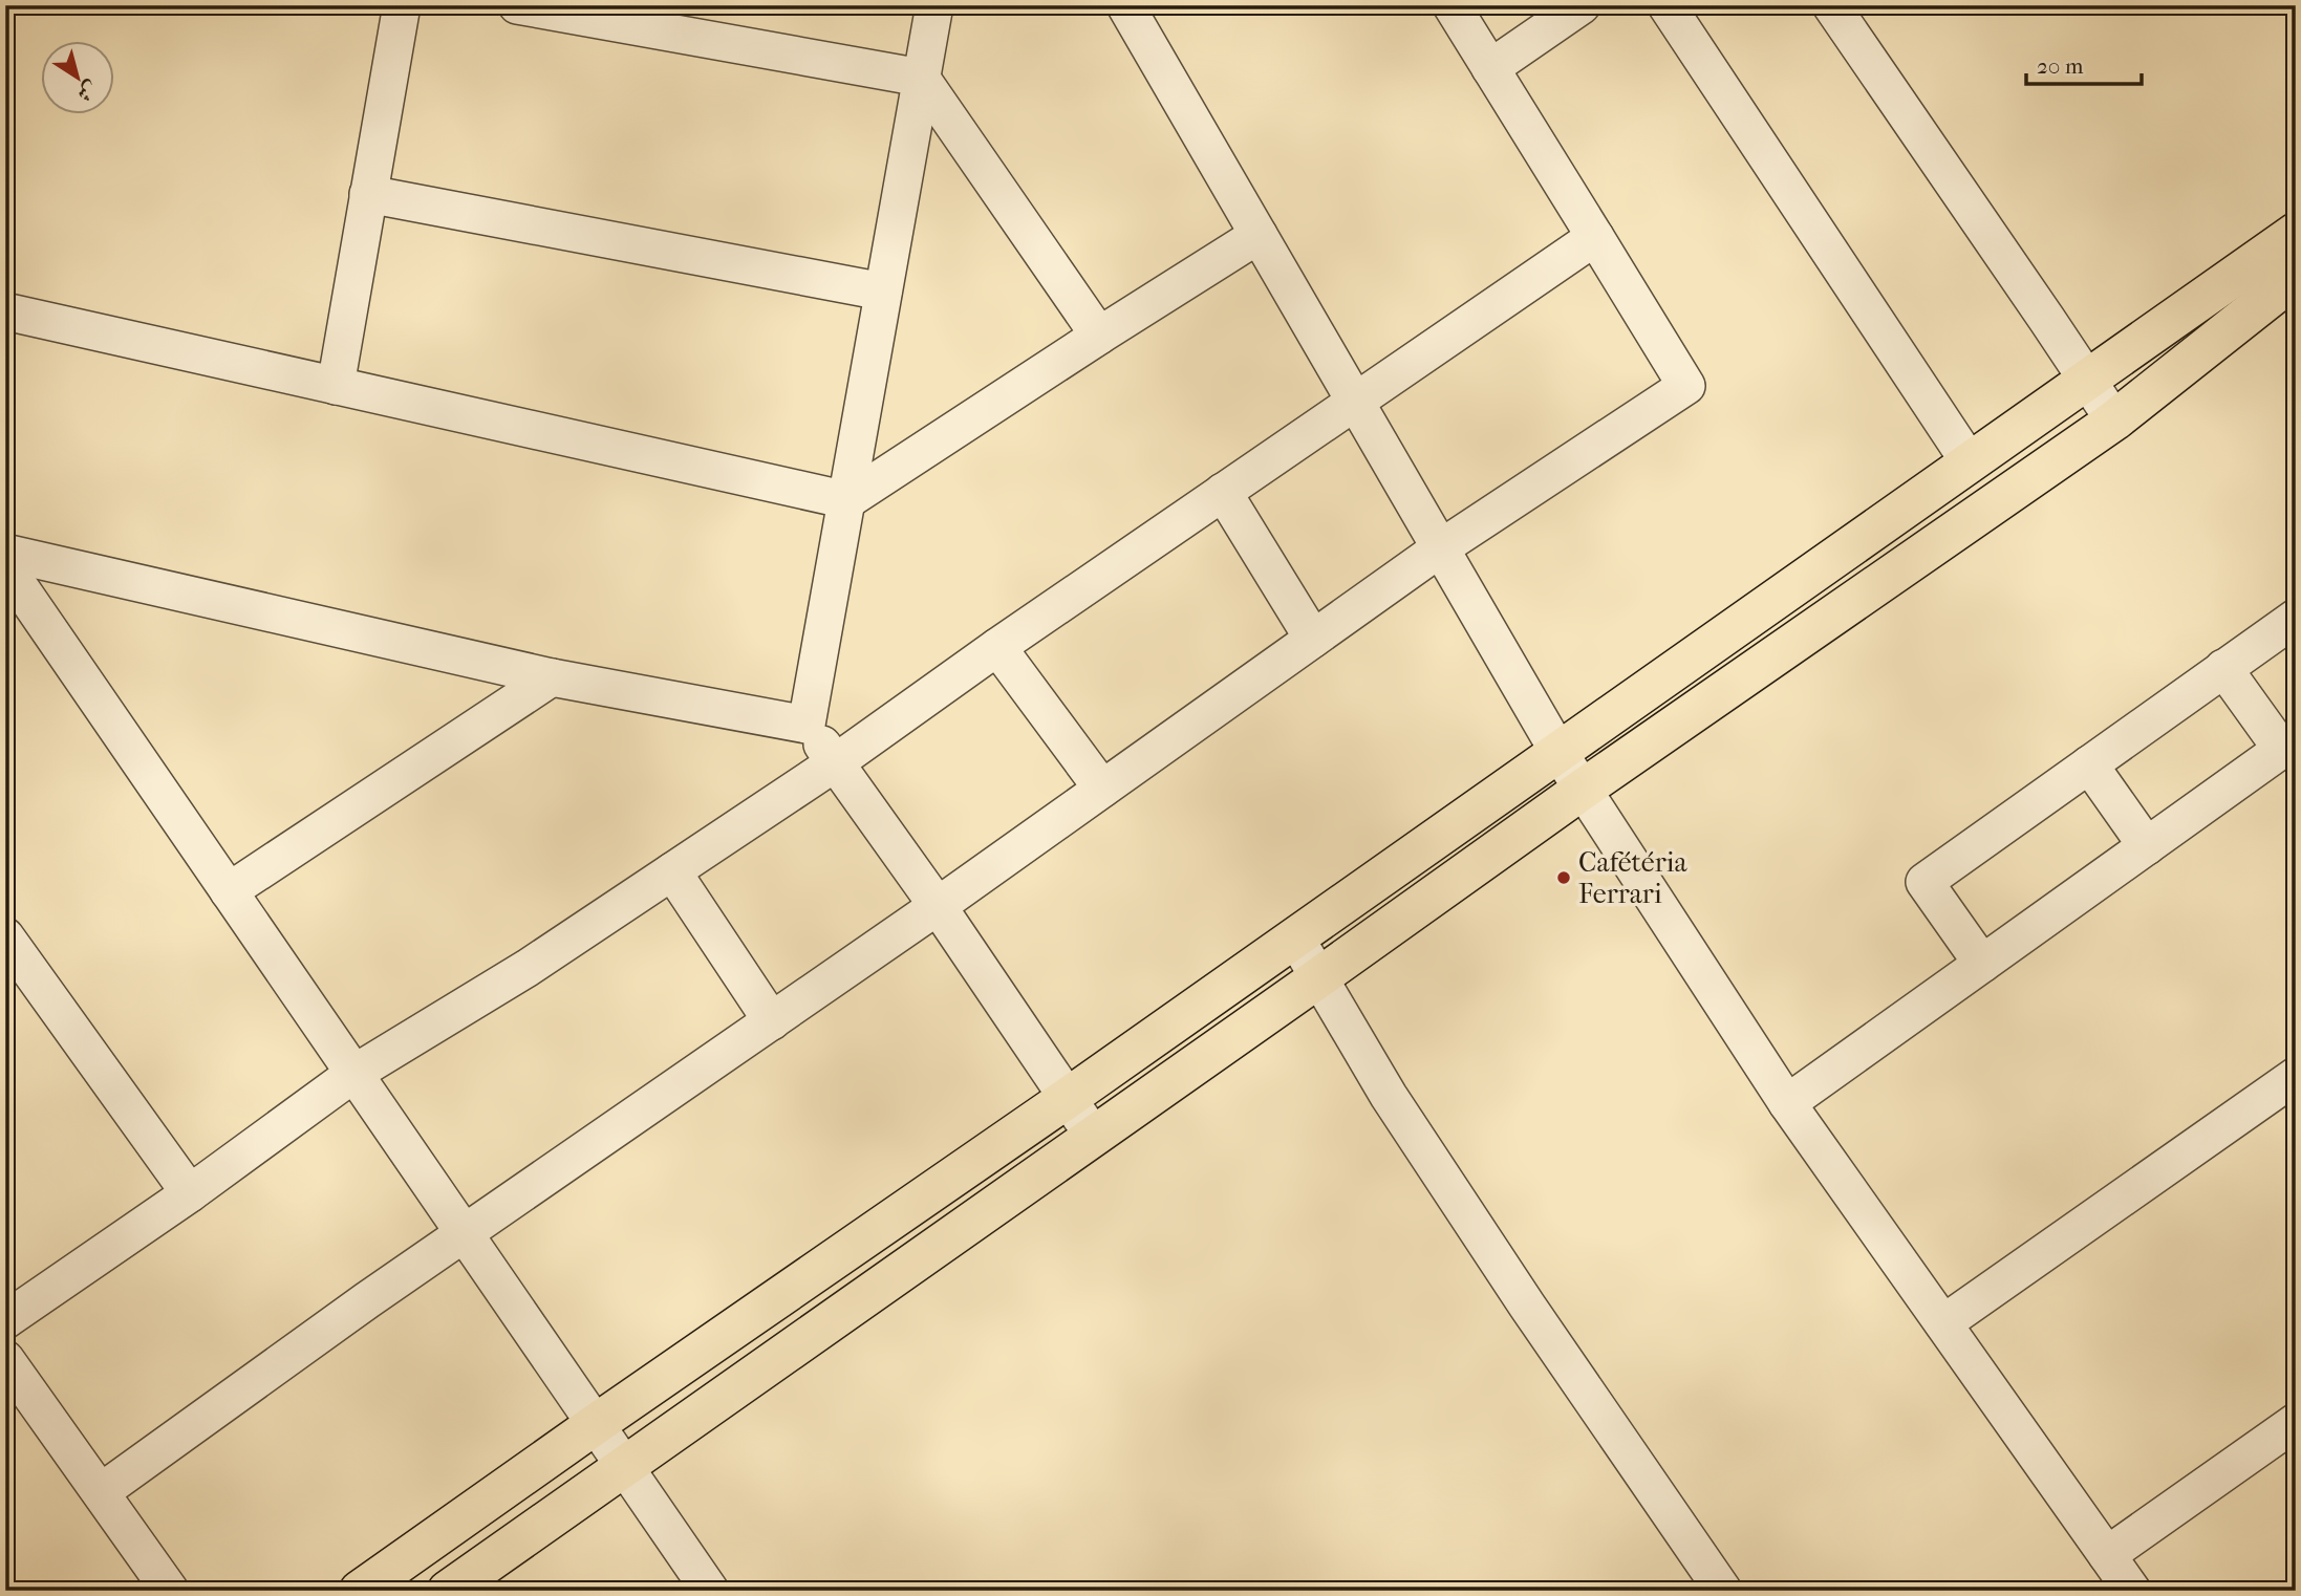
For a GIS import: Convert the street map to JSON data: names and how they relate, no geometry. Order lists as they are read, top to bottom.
{
  "places": ["Cafétéria Ferrari"],
  "scale_bar": "20 m",
  "north": "bottom right"
}
